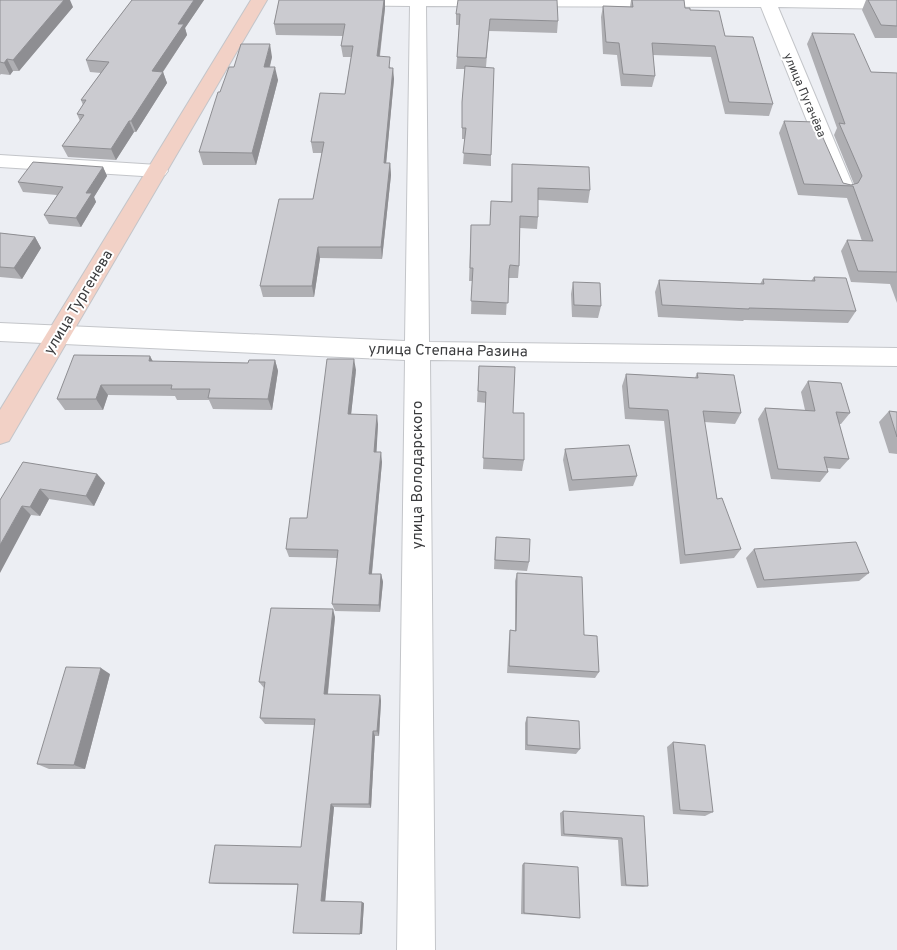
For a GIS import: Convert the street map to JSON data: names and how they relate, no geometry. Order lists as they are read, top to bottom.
{
  "streets": {
    "main road": ["улица Тургенева"],
    "street": ["улица Пугачёва", "улица Степана Разина", "улица Володарского"]
  },
  "crossings": [
    ["улица Тургенева", "улица Степана Разина"],
    ["улица Степана Разина", "улица Володарского"]
  ]
}
